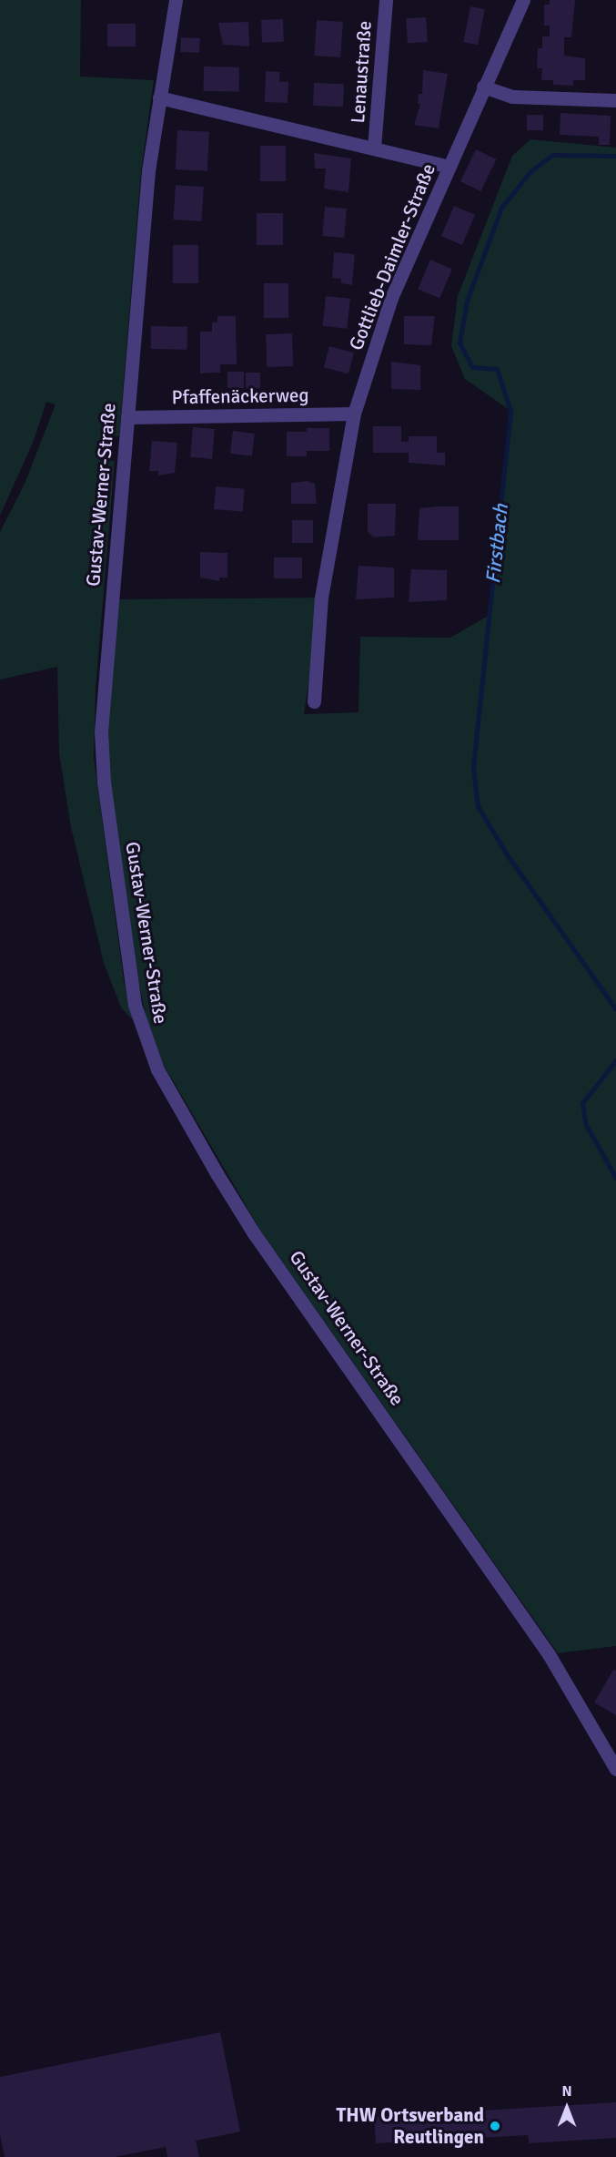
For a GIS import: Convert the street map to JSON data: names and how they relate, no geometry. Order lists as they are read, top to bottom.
{
  "streets": {
    "street": [
      "Lenaustraße",
      "Gottlieb-Daimler-Straße",
      "Pfaffenäckerweg",
      "Gustav-Werner-Straße"
    ]
  },
  "crossings": [
    ["Gottlieb-Daimler-Straße", "Pfaffenäckerweg"],
    ["Pfaffenäckerweg", "Gustav-Werner-Straße"]
  ],
  "water": ["Firstbach"],
  "places": ["THW Ortsverband Reutlingen"],
  "north": "top"
}
